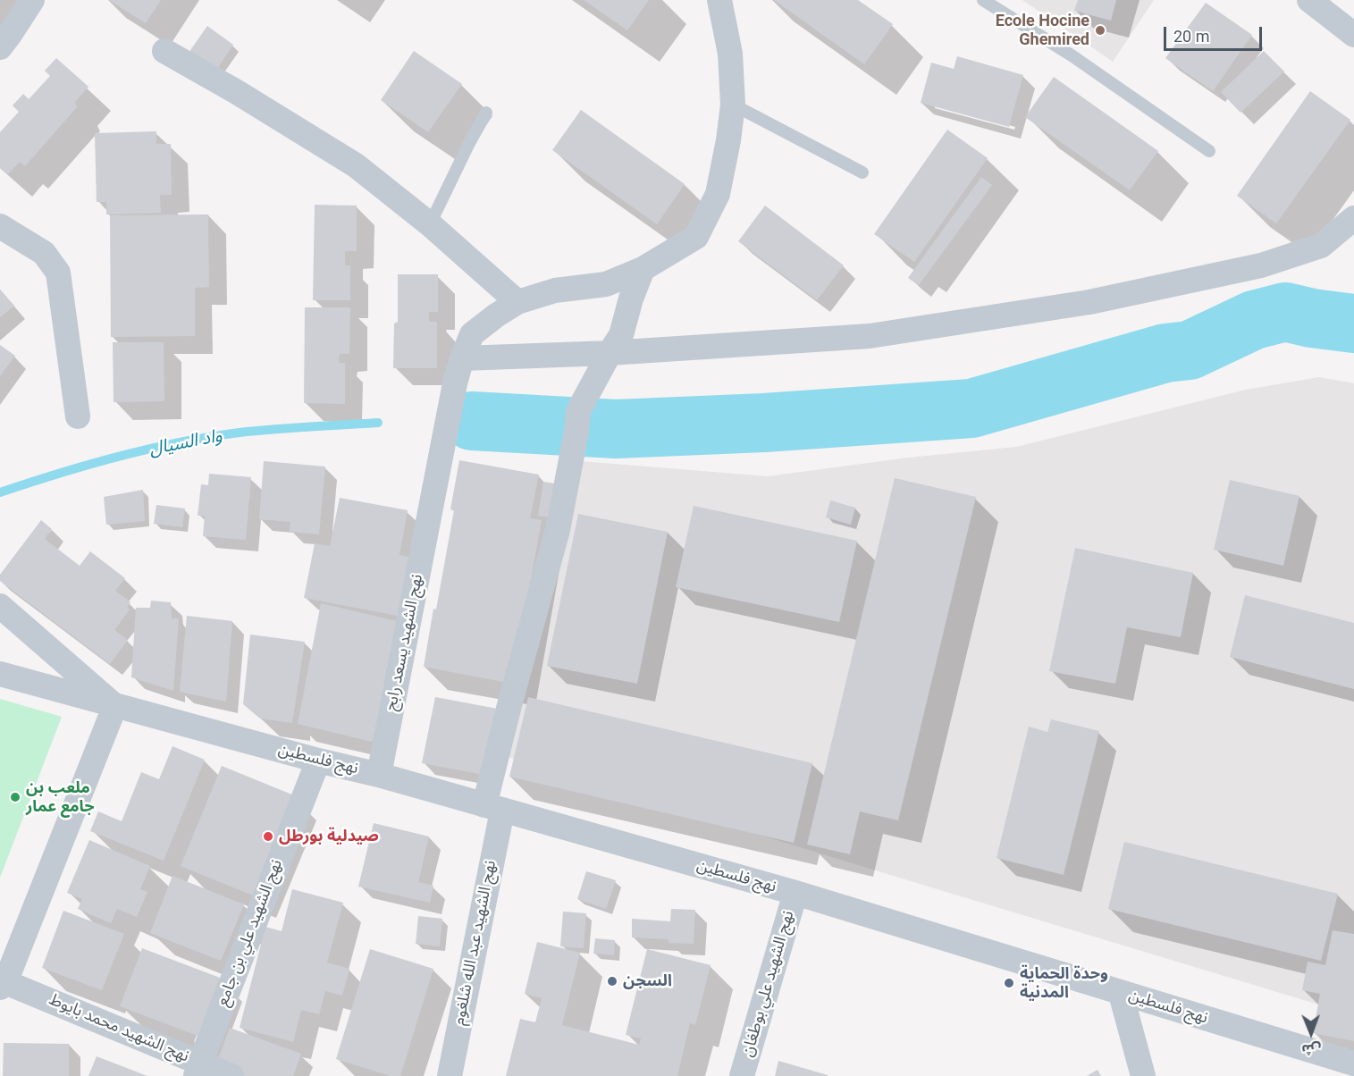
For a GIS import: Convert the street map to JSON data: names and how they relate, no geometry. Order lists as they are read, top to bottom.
{
  "streets": {
    "street": [
      "نهج الشهيد يسعد رابح",
      "نهج فلسطين",
      "نهج الشهيد علي بن جامع",
      "نهج الشهيد عبد الله شلغوم",
      "نهج الشهيد علي بوطغان",
      "نهج الشهيد محمد بايوط"
    ]
  },
  "crossings": [
    ["نهج الشهيد يسعد رابح", "نهج فلسطين"],
    ["نهج الشهيد يسعد رابح", "نهج الشهيد عبد الله شلغوم"],
    ["نهج فلسطين", "نهج الشهيد علي بن جامع"],
    ["نهج فلسطين", "نهج الشهيد عبد الله شلغوم"],
    ["نهج فلسطين", "نهج الشهيد علي بوطغان"],
    ["نهج الشهيد علي بن جامع", "نهج الشهيد محمد بايوط"]
  ],
  "water": ["واد السيال"],
  "places": [
    "Ecole Hocine Ghemired",
    "ملعب بن جامع عمار",
    "صيدلية بورطل",
    "السجن",
    "وحدة الحماية المدنية"
  ],
  "scale_bar": "20 m",
  "north": "bottom"
}
